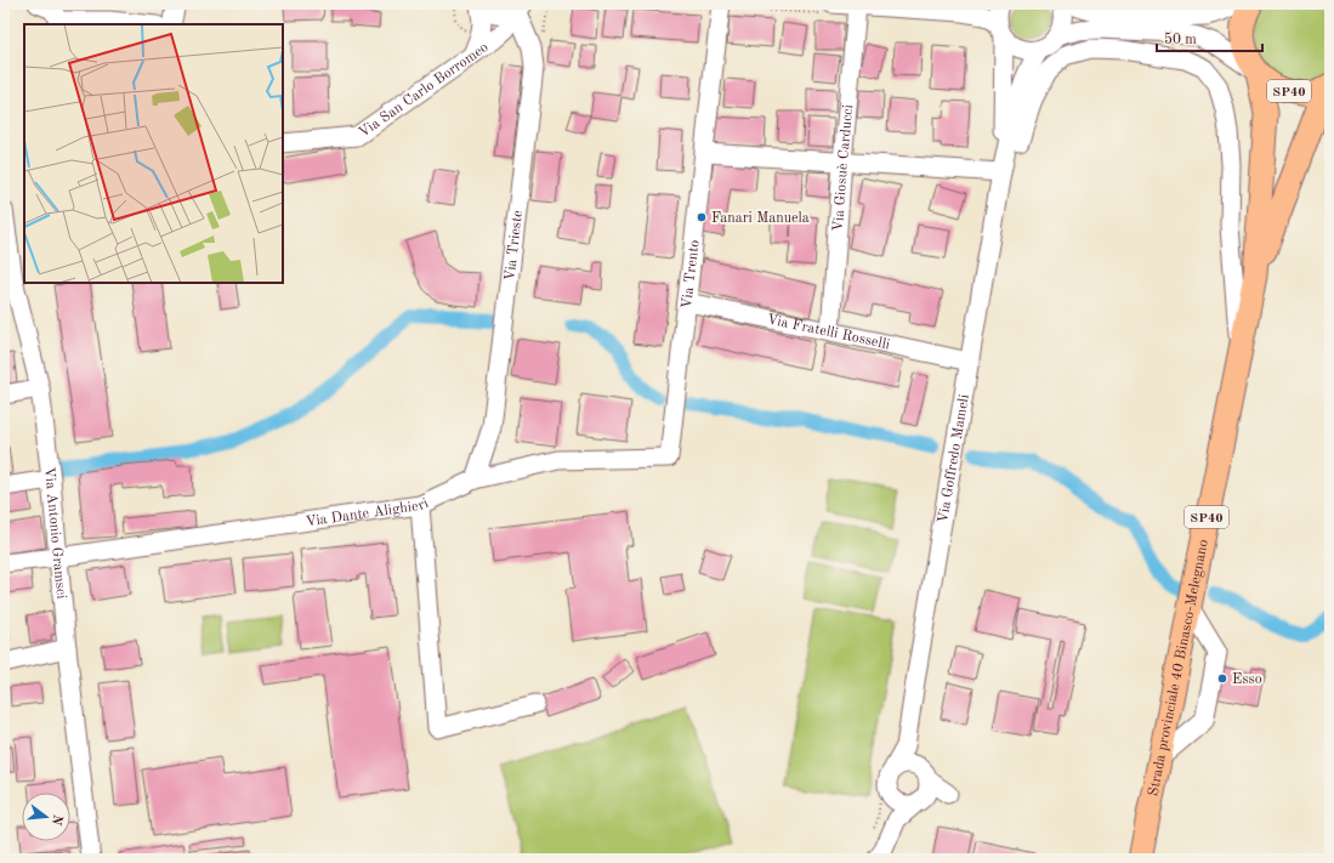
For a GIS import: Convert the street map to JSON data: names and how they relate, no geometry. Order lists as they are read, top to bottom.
{
  "streets": {
    "main road": ["SP40", "Strada provinciale 40 Binasco-Melegnano"],
    "street": [
      "Via San Carlo Borromeo",
      "Via Giosuè Carducci",
      "Via Trieste",
      "Via Trento",
      "Via Fratelli Rosselli",
      "Via Goffredo Mameli",
      "Via Dante Alighieri",
      "Via Antonio Gramsci"
    ]
  },
  "crossings": [
    ["Via San Carlo Borromeo", "Via Trieste"],
    ["Via Giosuè Carducci", "Via Fratelli Rosselli"],
    ["Via Trieste", "Via Dante Alighieri"],
    ["Via Trento", "Via Fratelli Rosselli"],
    ["Via Trento", "Via Dante Alighieri"],
    ["Via Fratelli Rosselli", "Via Goffredo Mameli"],
    ["Via Dante Alighieri", "Via Antonio Gramsci"]
  ],
  "places": ["Fanari Manuela", "Esso"],
  "scale_bar": "50 m",
  "north": "right"
}
